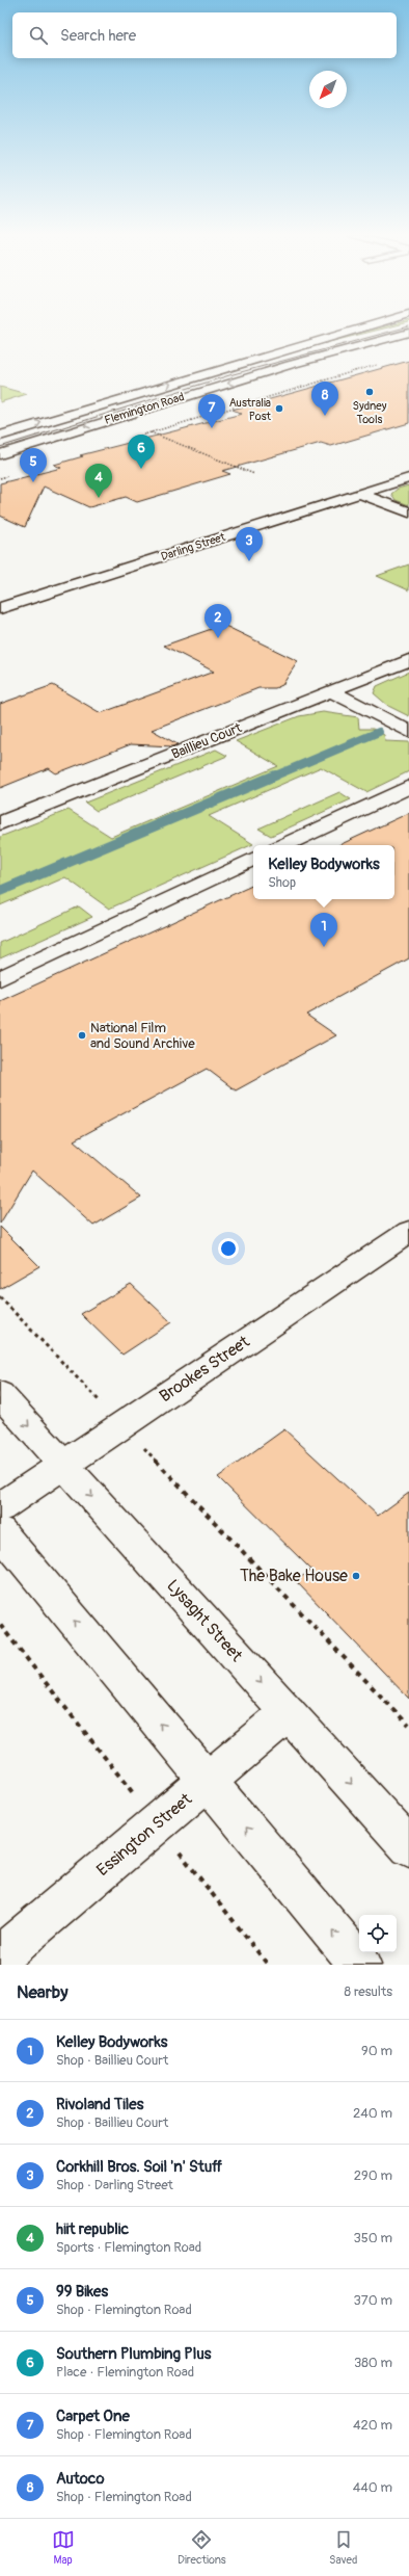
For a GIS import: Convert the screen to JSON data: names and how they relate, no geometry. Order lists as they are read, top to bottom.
{
  "streets": {
    "street": [
      "Flemington Road",
      "Darling Street",
      "Baillieu Court",
      "Brookes Street",
      "Lysaght Street",
      "Essington Street"
    ]
  },
  "crossings": [
    ["Brookes Street", "Lysaght Street"],
    ["Lysaght Street", "Essington Street"]
  ],
  "places": [
    "Sydney Tools",
    "Australia Post",
    "National Film and Sound Archive",
    "The Bake House"
  ],
  "north": "bottom left",
  "page": {
    "search": "Search here",
    "pins": [
      "8",
      "7",
      "6",
      "5",
      "4",
      "3",
      "2",
      "1"
    ],
    "popup": ["Kelley Bodyworks", "Shop"],
    "heading": ["Nearby", "8 results"],
    "list": [
      {
        "mark": "1",
        "name": "Kelley Bodyworks",
        "note": "Shop · Baillieu Court",
        "value": "90 m"
      },
      {
        "mark": "2",
        "name": "Rivoland Tiles",
        "note": "Shop · Baillieu Court",
        "value": "240 m"
      },
      {
        "mark": "3",
        "name": "Corkhill Bros. Soil 'n' Stuff",
        "note": "Shop · Darling Street",
        "value": "290 m"
      },
      {
        "mark": "4",
        "name": "hiit republic",
        "note": "Sports · Flemington Road",
        "value": "350 m"
      },
      {
        "mark": "5",
        "name": "99 Bikes",
        "note": "Shop · Flemington Road",
        "value": "370 m"
      },
      {
        "mark": "6",
        "name": "Southern Plumbing Plus",
        "note": "Place · Flemington Road",
        "value": "380 m"
      },
      {
        "mark": "7",
        "name": "Carpet One",
        "note": "Shop · Flemington Road",
        "value": "420 m"
      },
      {
        "mark": "8",
        "name": "Autoco",
        "note": "Shop · Flemington Road",
        "value": "440 m"
      }
    ],
    "nav": ["Map", "Directions", "Saved"]
  }
}
